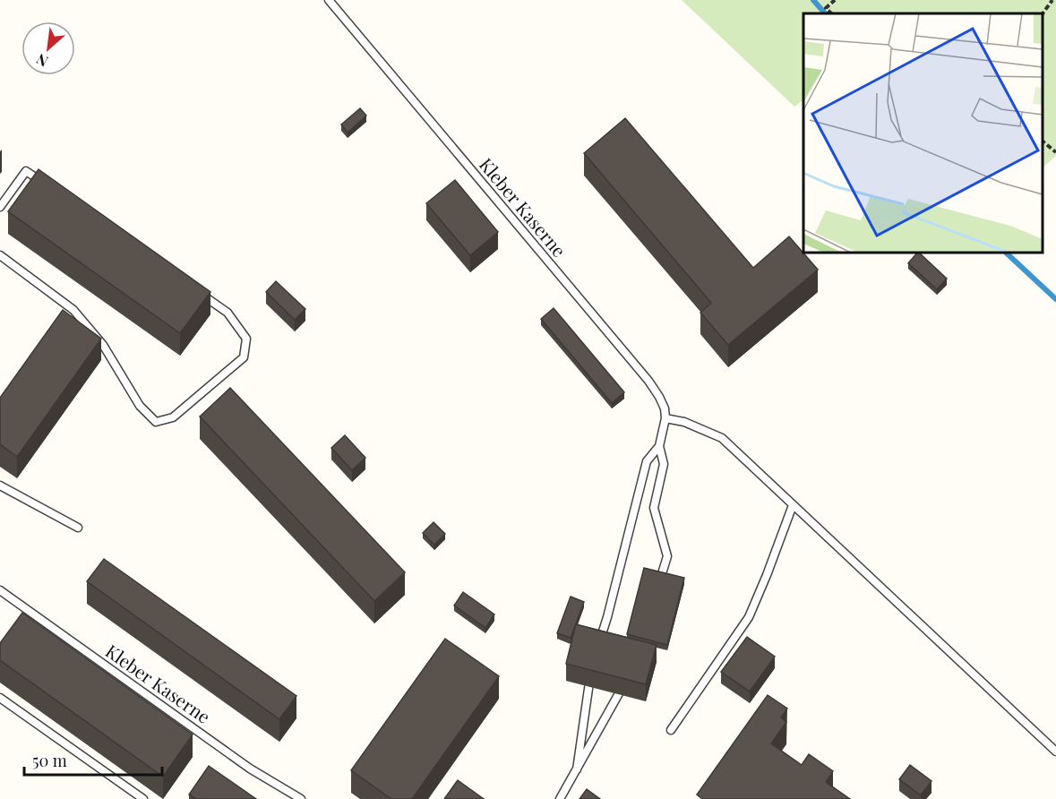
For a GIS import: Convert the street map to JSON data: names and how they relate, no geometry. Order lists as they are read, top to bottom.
{
  "streets": {
    "lane": ["Kleber Kaserne"]
  },
  "scale_bar": "50 m",
  "north": "bottom left"
}
